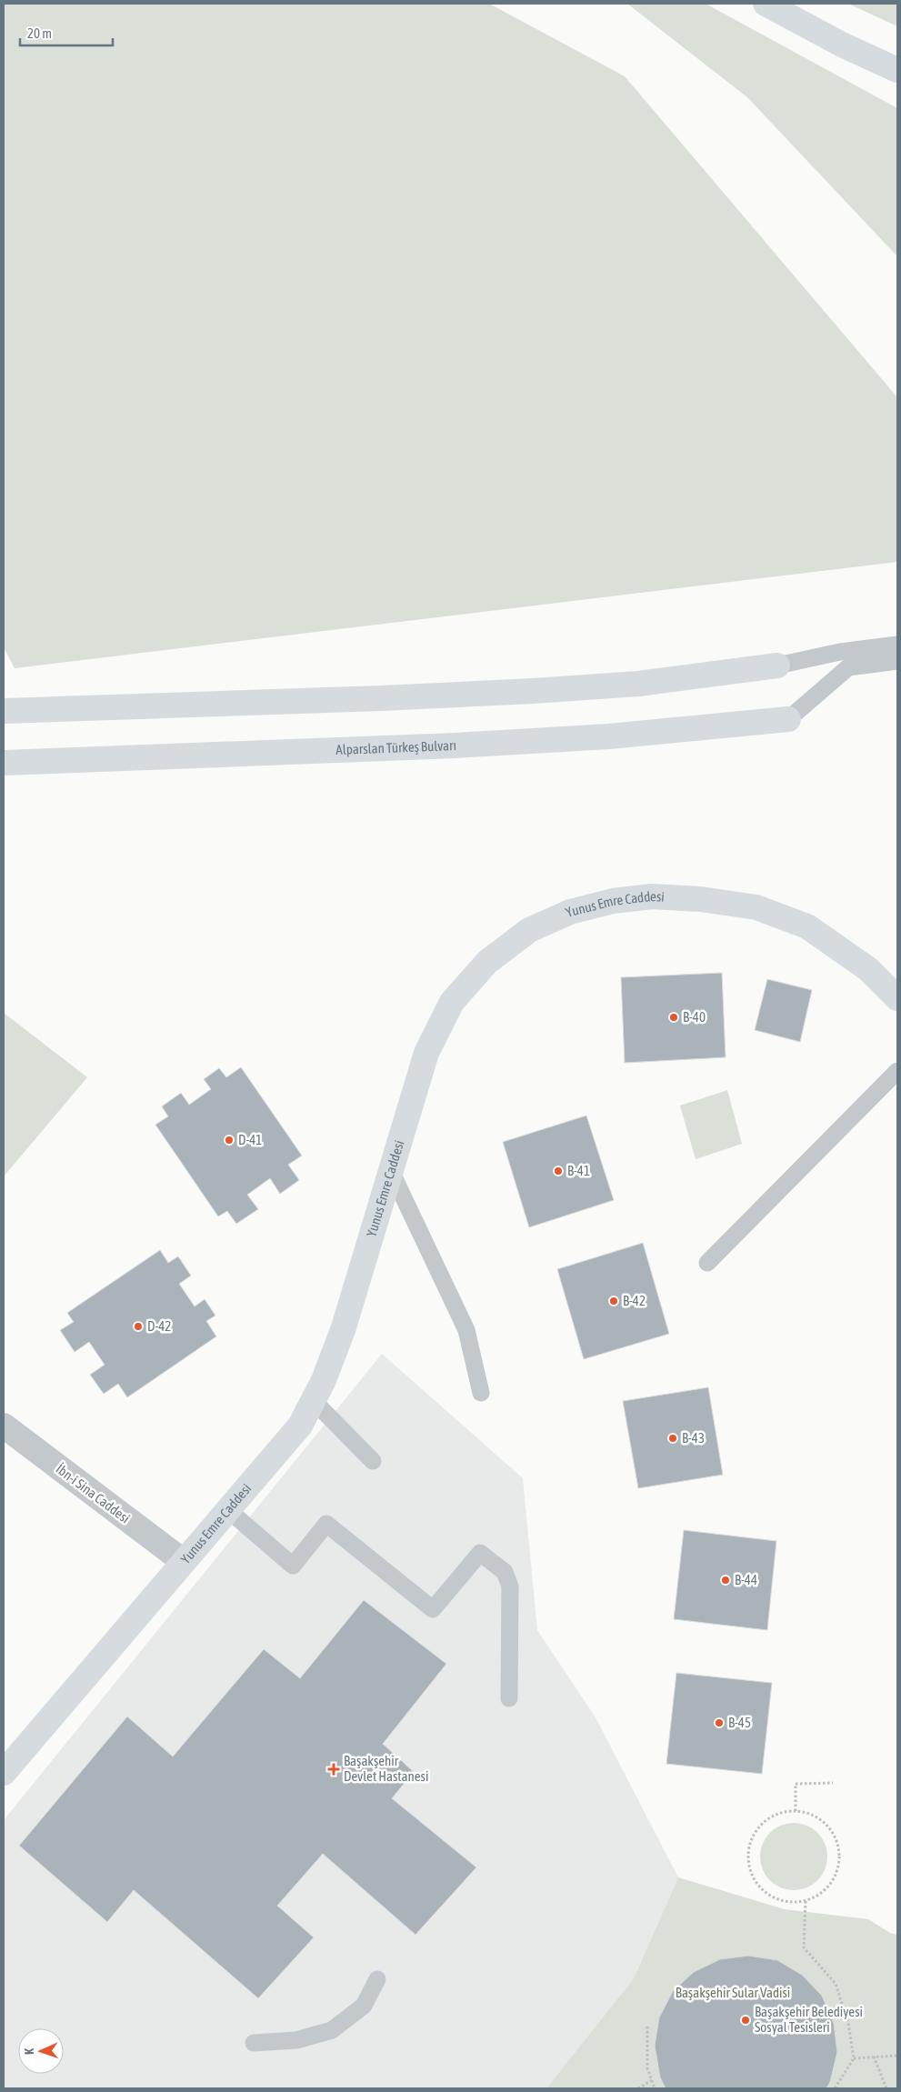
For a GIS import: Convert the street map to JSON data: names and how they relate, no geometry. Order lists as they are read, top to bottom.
{
  "streets": {
    "main road": ["Alparslan Türkeş Bulvarı", "Yunus Emre Caddesi"],
    "street": ["İbn-i Sina Caddesi"]
  },
  "crossings": [
    ["Yunus Emre Caddesi", "İbn-i Sina Caddesi"]
  ],
  "parks": ["Başakşehir Sular Vadisi"],
  "places": {
    "other": [
      "B-40",
      "D-41",
      "B-41",
      "B-42",
      "D-42",
      "B-43",
      "B-44",
      "B-45",
      "Başakşehir Belediyesi Sosyal Tesisleri"
    ],
    "health": ["Başakşehir Devlet Hastanesi"]
  },
  "scale_bar": "20 m",
  "north": "left"
}
